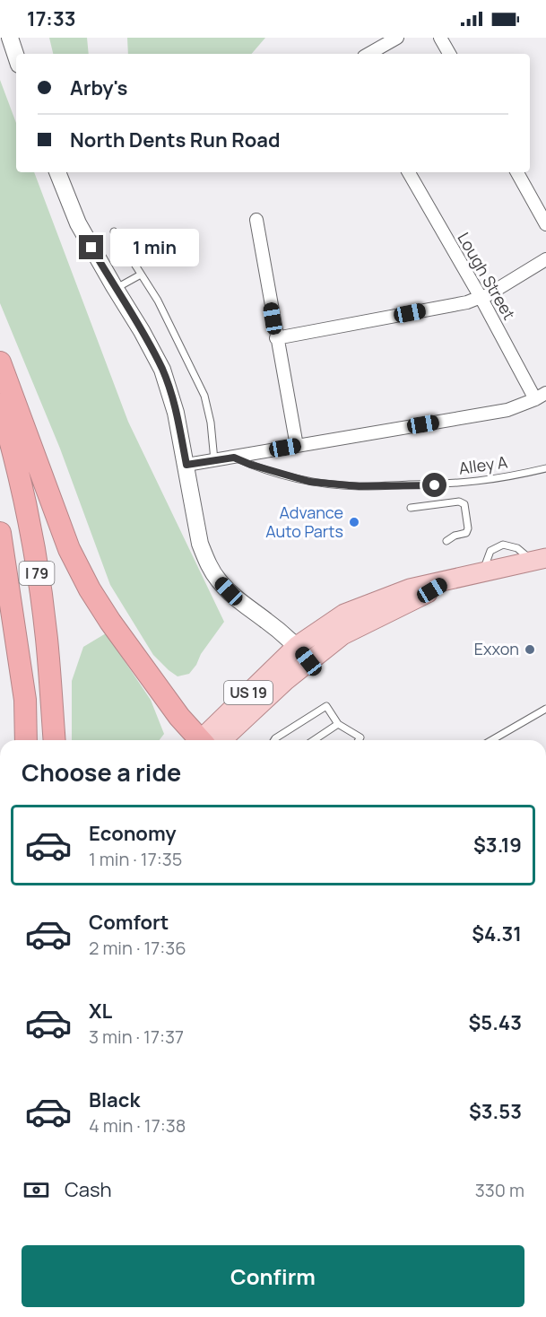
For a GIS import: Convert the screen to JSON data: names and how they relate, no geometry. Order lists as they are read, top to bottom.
{
  "streets": {
    "highway": ["I 79"],
    "main road": ["US 19"],
    "street": ["Lough Street"],
    "lane": ["Alley A"]
  },
  "places": ["Advance Auto Parts", "Exxon"],
  "page": {
    "status": "17:33",
    "banner": ["Arby's", "North Dents Run Road"],
    "bubble": "1 min",
    "heading": "Choose a ride",
    "list": [
      {
        "name": "Economy",
        "note": "1 min · 17:35",
        "value": "$3.19"
      },
      {
        "name": "Comfort",
        "note": "2 min · 17:36",
        "value": "$4.31"
      },
      {
        "name": "XL",
        "note": "3 min · 17:37",
        "value": "$5.43"
      },
      {
        "name": "Black",
        "note": "4 min · 17:38",
        "value": "$3.53"
      }
    ],
    "pay": ["Cash", "330 m"],
    "buttons": "Confirm"
  }
}
